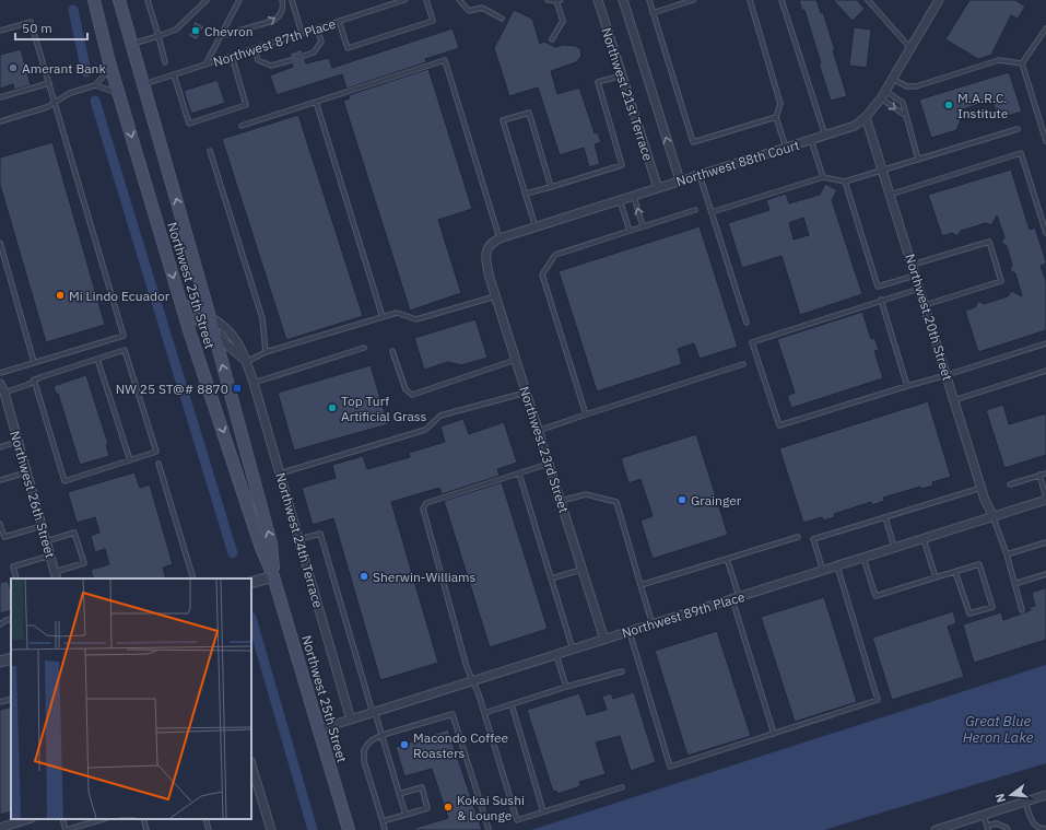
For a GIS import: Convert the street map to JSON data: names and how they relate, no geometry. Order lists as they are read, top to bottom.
{
  "streets": {
    "main road": ["Northwest 25th Street"],
    "street": [
      "Northwest 21st Terrace",
      "Northwest 88th Court",
      "Northwest 20th Street",
      "Northwest 23rd Street",
      "Northwest 26th Street",
      "Northwest 24th Terrace",
      "Northwest 89th Place"
    ],
    "lane": ["Northwest 87th Place"]
  },
  "crossings": [
    ["Northwest 87th Place", "Northwest 25th Street"],
    ["Northwest 21st Terrace", "Northwest 88th Court"],
    ["Northwest 88th Court", "Northwest 20th Street"],
    ["Northwest 88th Court", "Northwest 23rd Street"],
    ["Northwest 25th Street", "Northwest 24th Terrace"],
    ["Northwest 25th Street", "Northwest 89th Place"],
    ["Northwest 20th Street", "Northwest 89th Place"],
    ["Northwest 23rd Street", "Northwest 89th Place"],
    ["Northwest 24th Terrace", "Northwest 89th Place"]
  ],
  "water": ["Great Blue Heron Lake"],
  "places": {
    "other": [
      "Chevron",
      "Amerant Bank",
      "M.A.R.C. Institute",
      "Mi Lindo Ecuador",
      "Top Turf Artificial Grass",
      "Grainger",
      "Sherwin-Williams",
      "Macondo Coffee Roasters",
      "Kokai Sushi & Lounge"
    ],
    "transit": ["NW 25 ST@# 8870"]
  },
  "scale_bar": "50 m",
  "north": "left"
}
